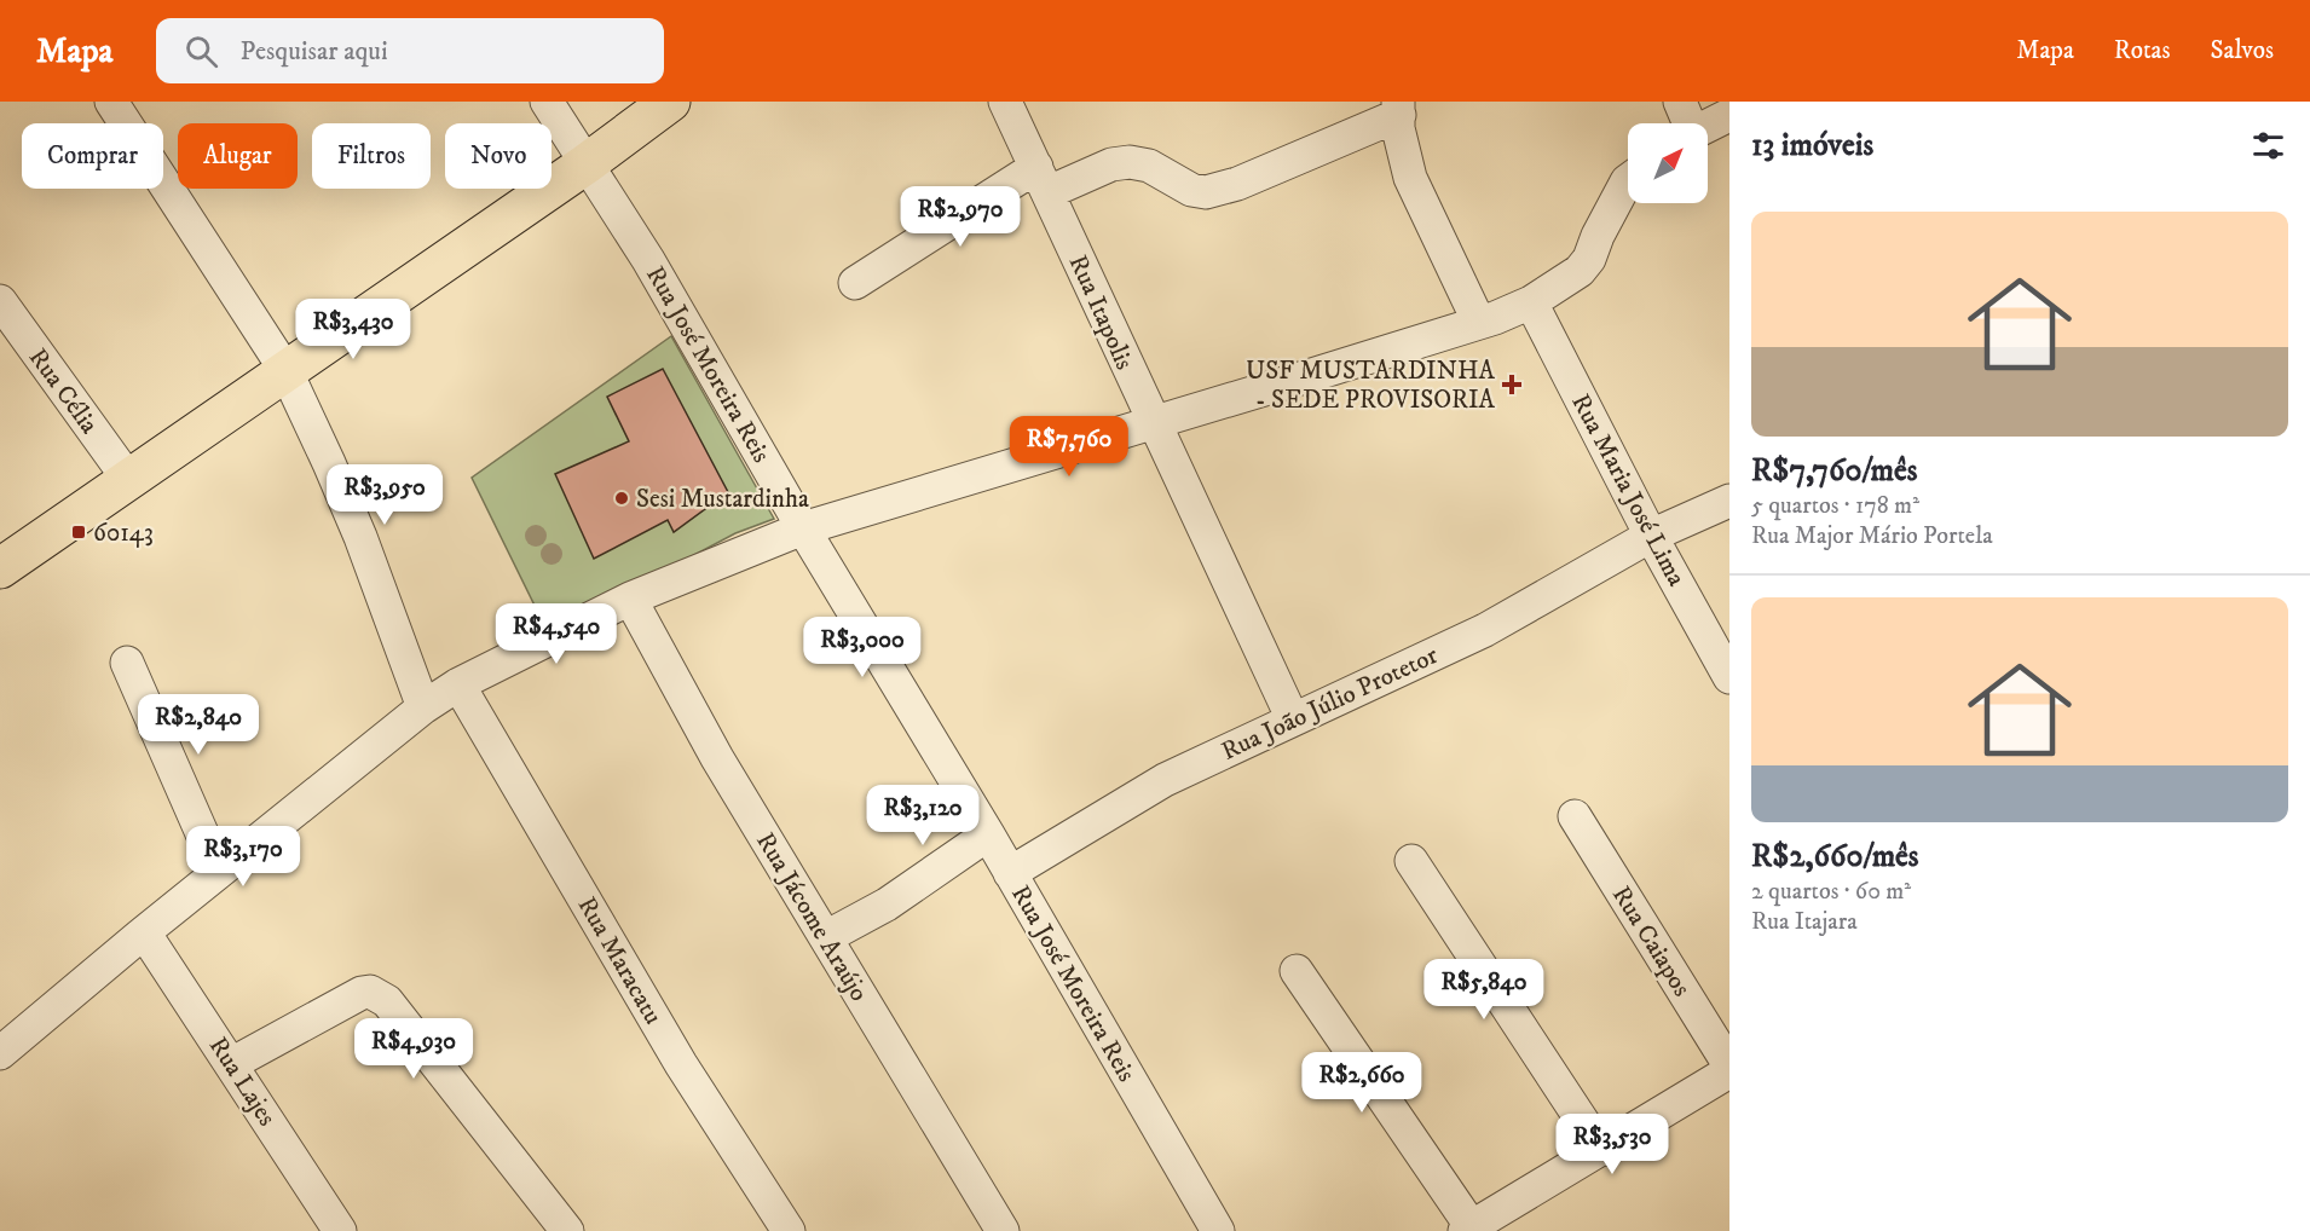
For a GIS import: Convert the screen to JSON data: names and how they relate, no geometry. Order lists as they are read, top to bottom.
{
  "streets": {
    "street": [
      "Rua Itapolis",
      "Rua José Moreira Reis",
      "Rua Célia",
      "Rua Maria José Lima",
      "Rua João Júlio Protetor",
      "Rua Jácome Araújo",
      "Rua Caiapos",
      "Rua Maracatu",
      "Rua Lajes"
    ]
  },
  "crossings": [
    ["Rua Itapolis", "Rua João Júlio Protetor"],
    ["Rua José Moreira Reis", "Rua João Júlio Protetor"],
    ["Rua Maria José Lima", "Rua João Júlio Protetor"]
  ],
  "places": {
    "health": ["USF MUSTARDINHA - SEDE PROVISORIA"],
    "other": ["Sesi Mustardinha"],
    "transit": ["60143"]
  },
  "north": "top right",
  "page": {
    "header": "Mapa",
    "search": "Pesquisar aqui",
    "nav": ["Mapa", "Rotas", "Salvos"],
    "heading": "13 imóveis",
    "chip": [
      "Comprar",
      "Alugar",
      "Filtros",
      "Novo"
    ],
    "price": [
      "R$2,970",
      "R$3,430",
      "R$7,760",
      "R$3,950",
      "R$4,540",
      "R$3,000",
      "R$2,840",
      "R$3,120",
      "R$3,170",
      "R$5,840",
      "R$4,930",
      "R$2,660",
      "R$3,530"
    ],
    "list": [
      {
        "name": "R$7,760/mês",
        "note": "5 quartos · 178 m² · Rua Major Mário Portela"
      },
      {
        "name": "R$2,660/mês",
        "note": "2 quartos · 60 m² · Rua Itajara"
      }
    ]
  }
}
